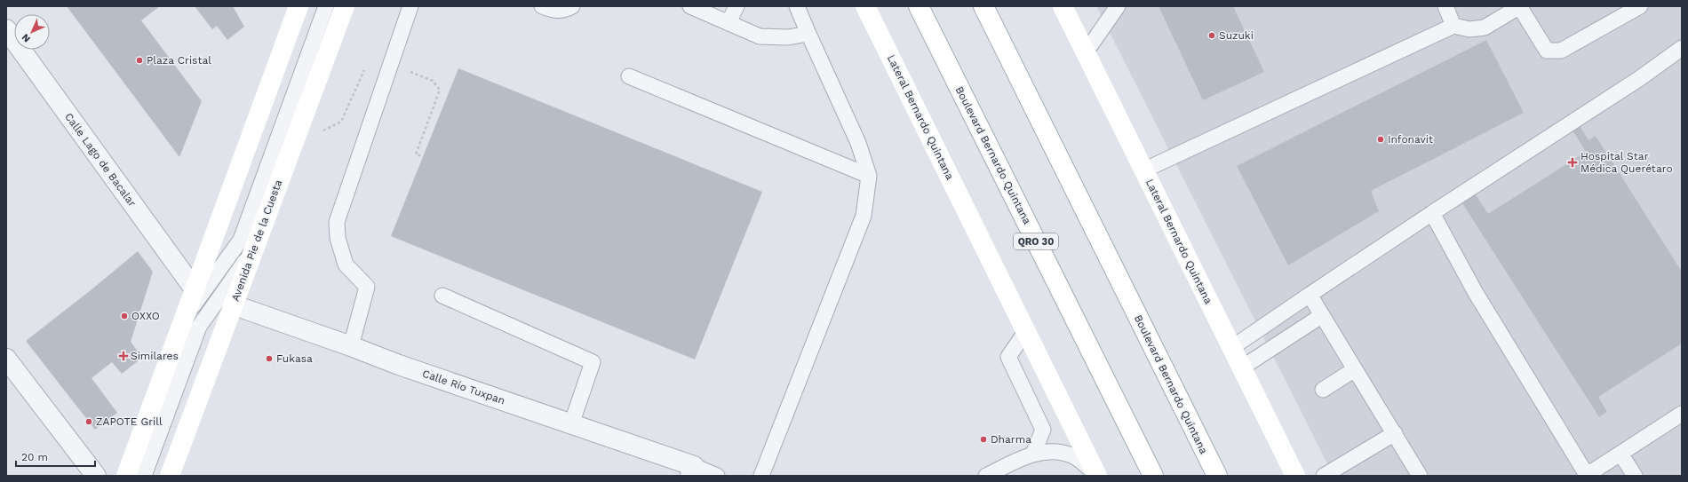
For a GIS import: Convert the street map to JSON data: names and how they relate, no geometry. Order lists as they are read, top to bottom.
{
  "streets": {
    "main road": [
      "Lateral Bernardo Quintana",
      "Boulevard Bernardo Quintana",
      "Avenida Pie de la Cuesta",
      "QRO 30"
    ],
    "street": ["Calle Lago de Bacalar", "Calle Río Tuxpan"]
  },
  "crossings": [
    ["Avenida Pie de la Cuesta", "Calle Río Tuxpan"]
  ],
  "places": {
    "other": [
      "Suzuki",
      "Plaza Cristal",
      "Infonavit",
      "OXXO",
      "Fukasa",
      "ZAPOTE Grill",
      "Dharma"
    ],
    "health": ["Hospital Star Médica Querétaro", "Similares"]
  },
  "scale_bar": "20 m",
  "north": "bottom left"
}
